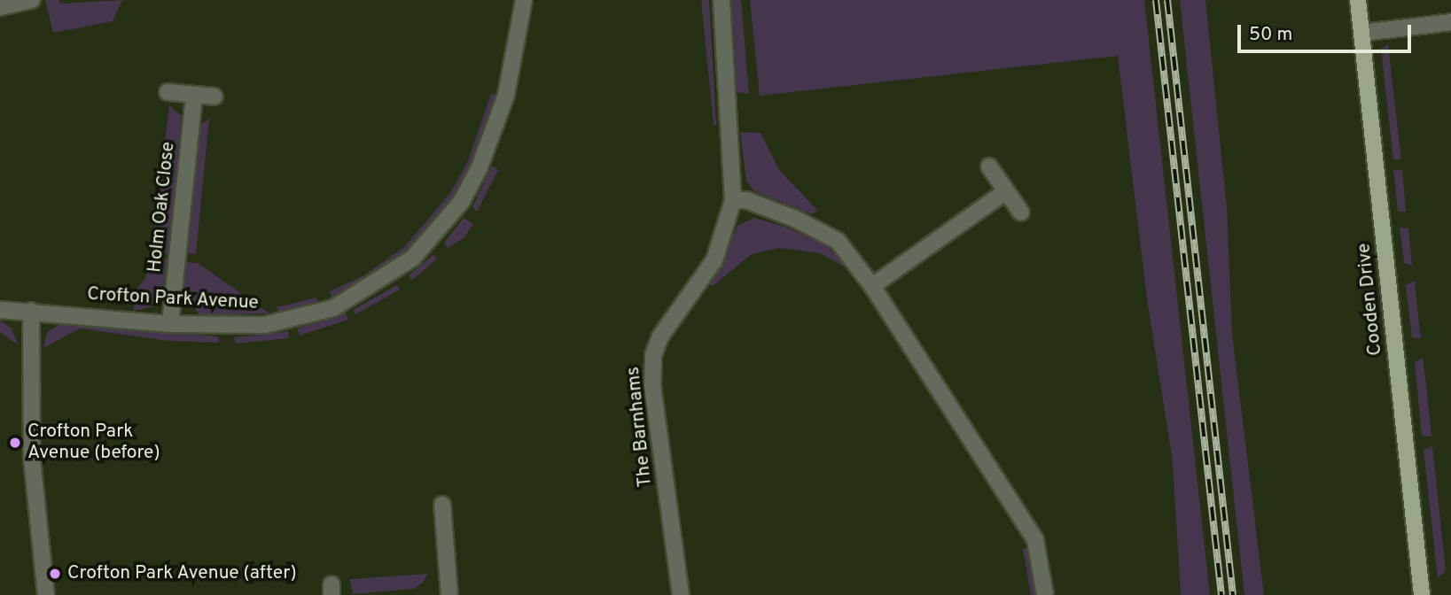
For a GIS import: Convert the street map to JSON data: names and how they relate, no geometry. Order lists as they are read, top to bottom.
{
  "streets": {
    "main road": ["Cooden Drive"],
    "street": ["Holm Oak Close", "Crofton Park Avenue", "The Barnhams"]
  },
  "crossings": [
    ["Holm Oak Close", "Crofton Park Avenue"]
  ],
  "places": ["Crofton Park Avenue (before)", "Crofton Park Avenue (after)"],
  "scale_bar": "50 m"
}
